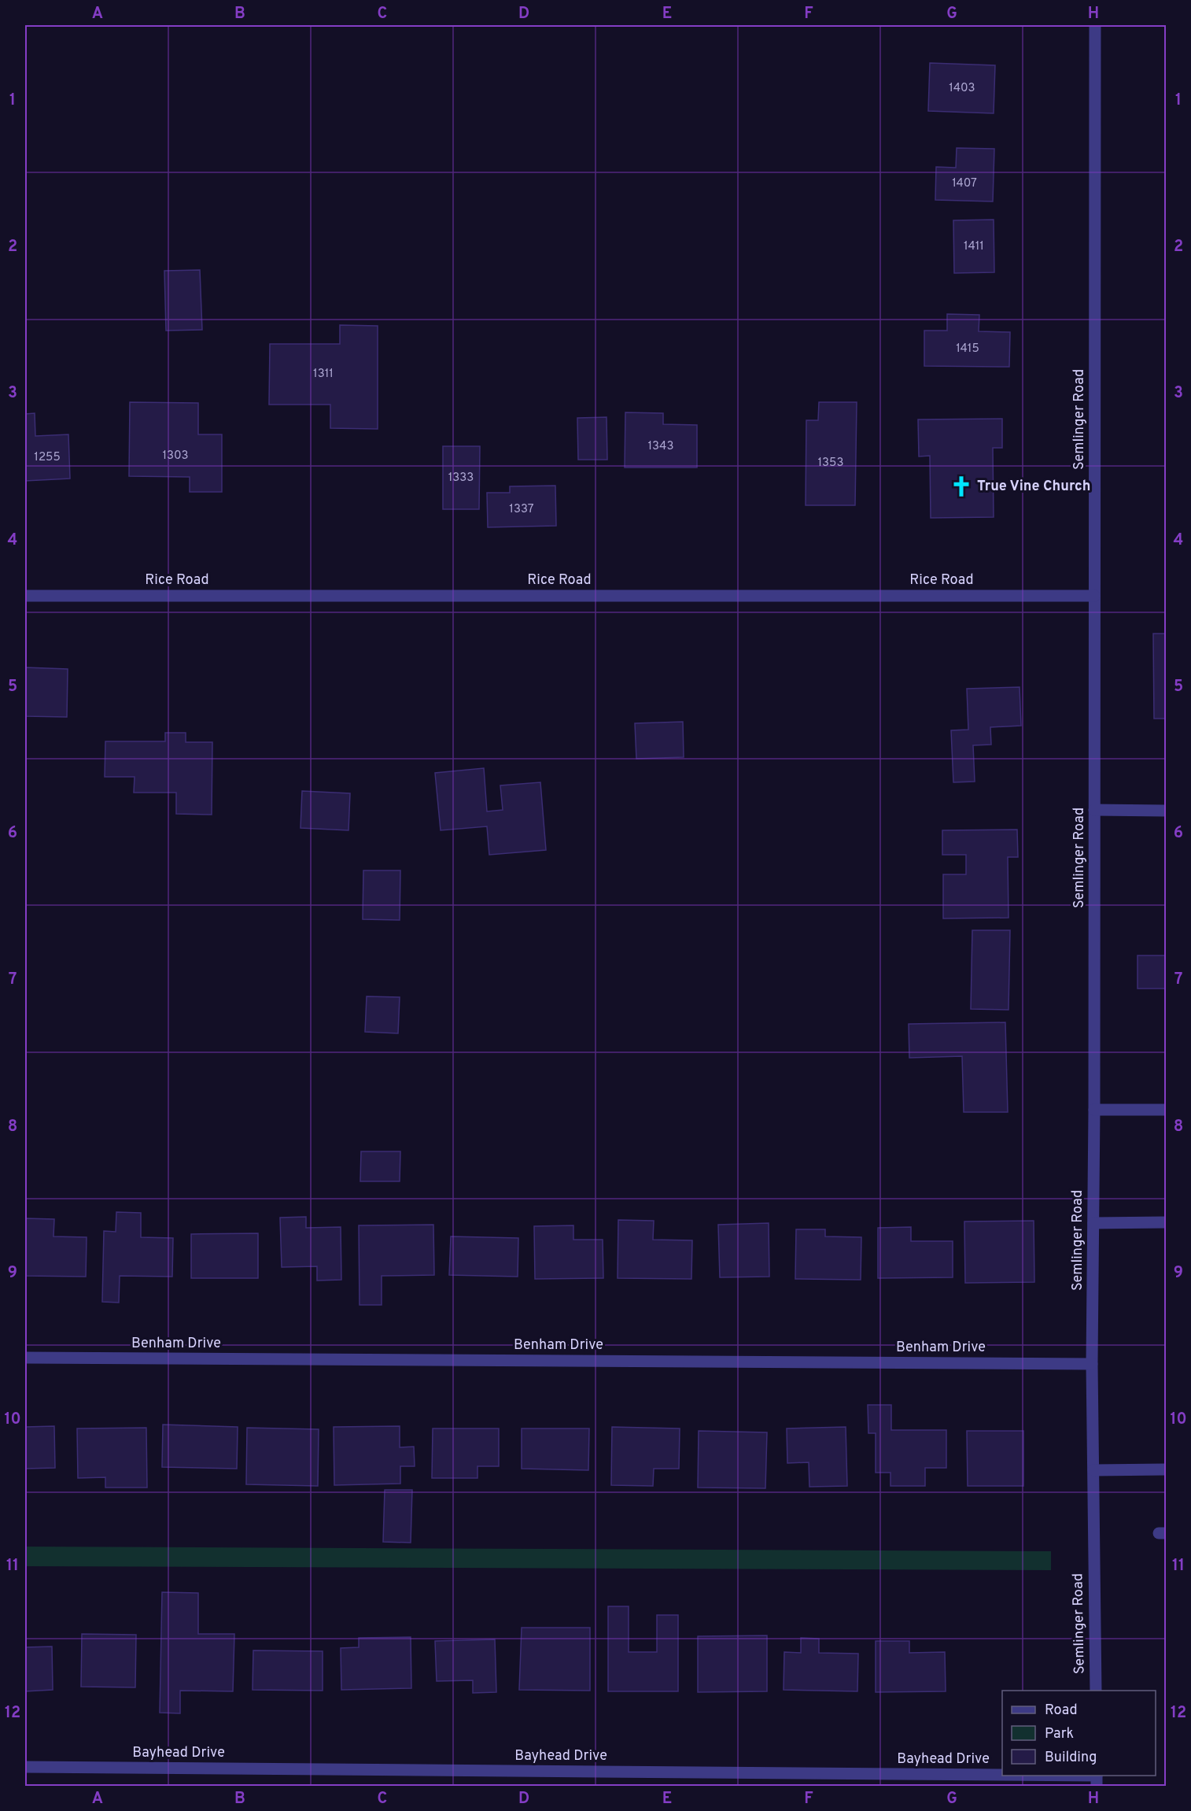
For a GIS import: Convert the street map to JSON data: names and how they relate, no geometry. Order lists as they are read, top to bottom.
{
  "streets": {
    "street": [
      "Semlinger Road",
      "Rice Road",
      "Benham Drive",
      "Bayhead Drive"
    ]
  },
  "crossings": [
    ["Semlinger Road", "Rice Road"],
    ["Semlinger Road", "Benham Drive"]
  ],
  "places": {
    "church": ["True Vine Church"]
  },
  "house_numbers": [
    "1403",
    "1407",
    "1411",
    "1415",
    "1311",
    "1343",
    "1303",
    "1255",
    "1353",
    "1333",
    "1337"
  ],
  "legend": ["Road", "Park", "Building"],
  "grid": {
    "columns": [
      "A",
      "B",
      "C",
      "D",
      "E",
      "F",
      "G",
      "H"
    ],
    "rows": [
      "1",
      "2",
      "3",
      "4",
      "5",
      "6",
      "7",
      "8",
      "9",
      "10",
      "11",
      "12"
    ]
  }
}
